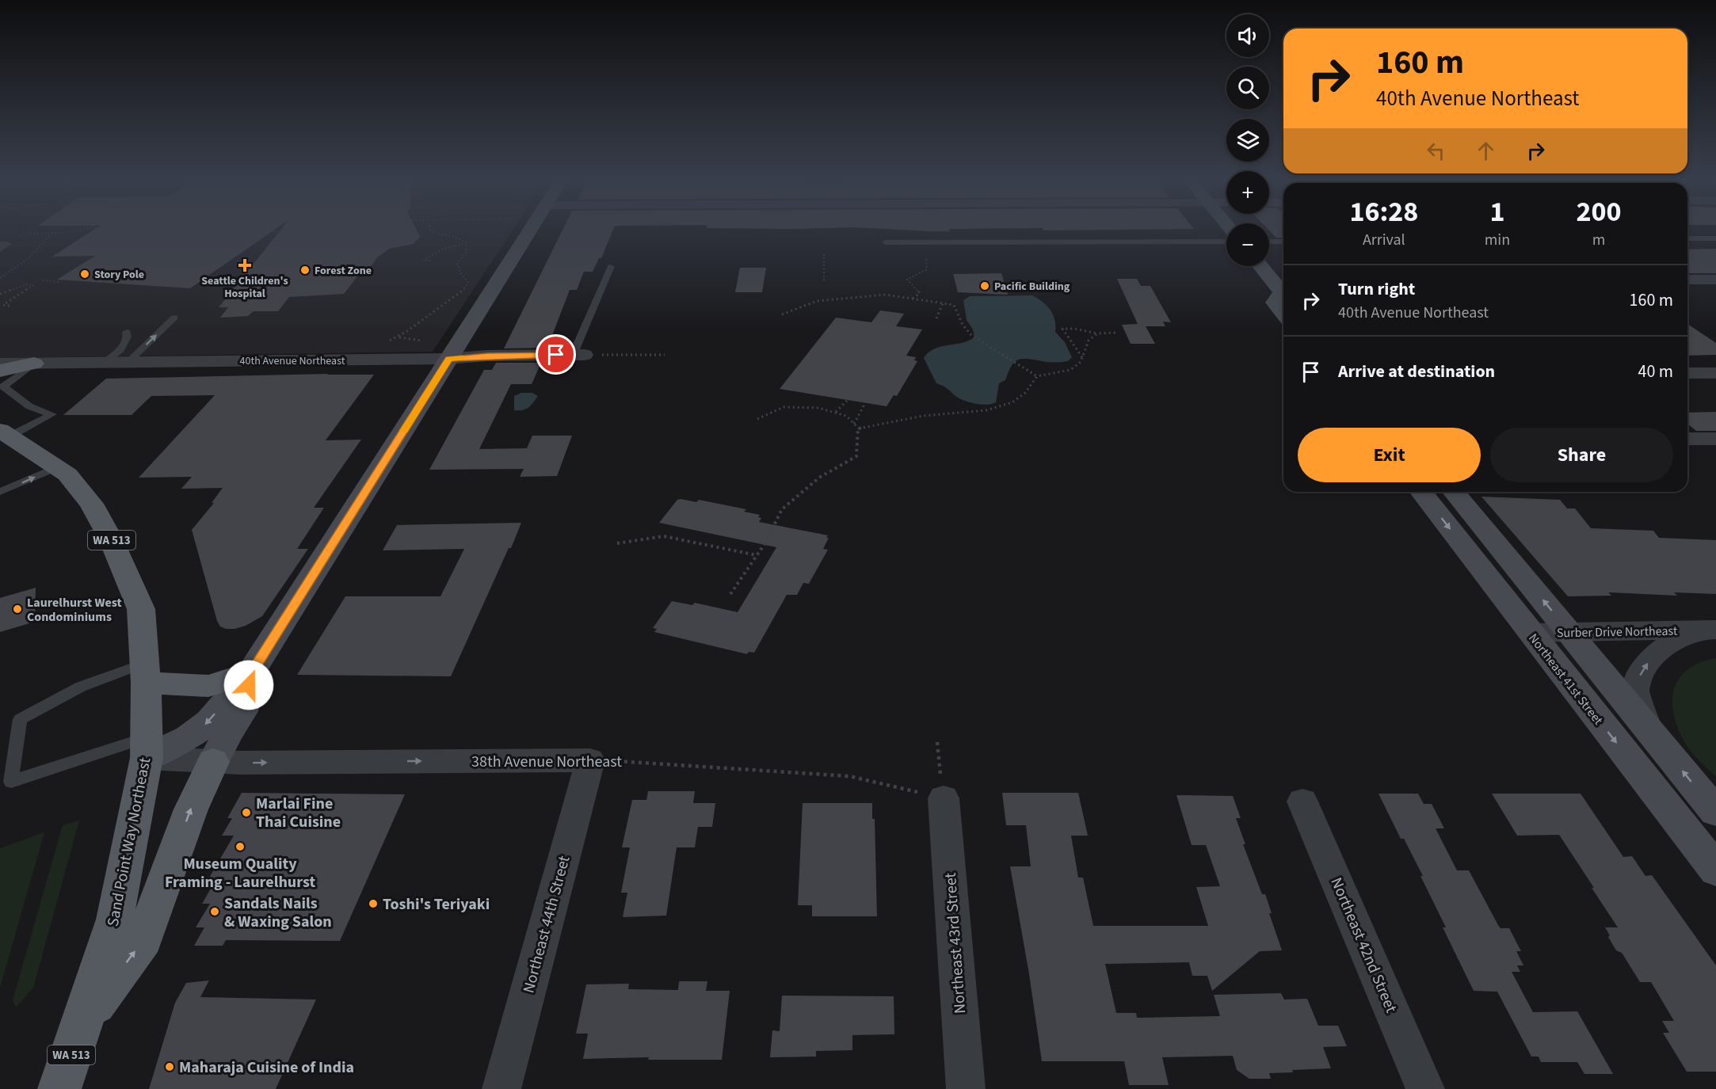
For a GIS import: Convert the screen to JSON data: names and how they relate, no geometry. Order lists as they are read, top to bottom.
{
  "streets": {
    "main road": ["WA 513", "Sand Point Way Northeast"],
    "street": [
      "40th Avenue Northeast",
      "Surber Drive Northeast",
      "Northeast 41st Street",
      "38th Avenue Northeast",
      "Northeast 44th Street",
      "Northeast 43rd Street",
      "Northeast 42nd Street"
    ]
  },
  "crossings": [
    ["WA 513", "Sand Point Way Northeast"],
    ["Surber Drive Northeast", "Northeast 41st Street"],
    ["38th Avenue Northeast", "Sand Point Way Northeast"],
    ["38th Avenue Northeast", "Northeast 44th Street"],
    ["38th Avenue Northeast", "Northeast 43rd Street"]
  ],
  "one_way": ["Surber Drive Northeast", "38th Avenue Northeast"],
  "places": {
    "health": ["Seattle Children's Hospital"],
    "other": [
      "Forest Zone",
      "Story Pole",
      "Pacific Building",
      "Laurelhurst West Condominiums",
      "Marlai Fine Thai Cuisine",
      "Museum Quality Framing - Laurelhurst",
      "Toshi's Teriyaki",
      "Sandals Nails & Waxing Salon",
      "Maharaja Cuisine of India"
    ]
  },
  "page": {
    "map_buttons": ["+", "−"],
    "turn": ["160 m", "40th Avenue Northeast"],
    "eta": [
      "16:28",
      "Arrival",
      "1",
      "min",
      "200",
      "m"
    ],
    "list": [
      {
        "name": "Turn right",
        "note": "40th Avenue Northeast",
        "value": "160 m"
      },
      {
        "name": "Arrive at destination",
        "value": "40 m"
      }
    ],
    "buttons": ["Exit", "Share"]
  }
}
